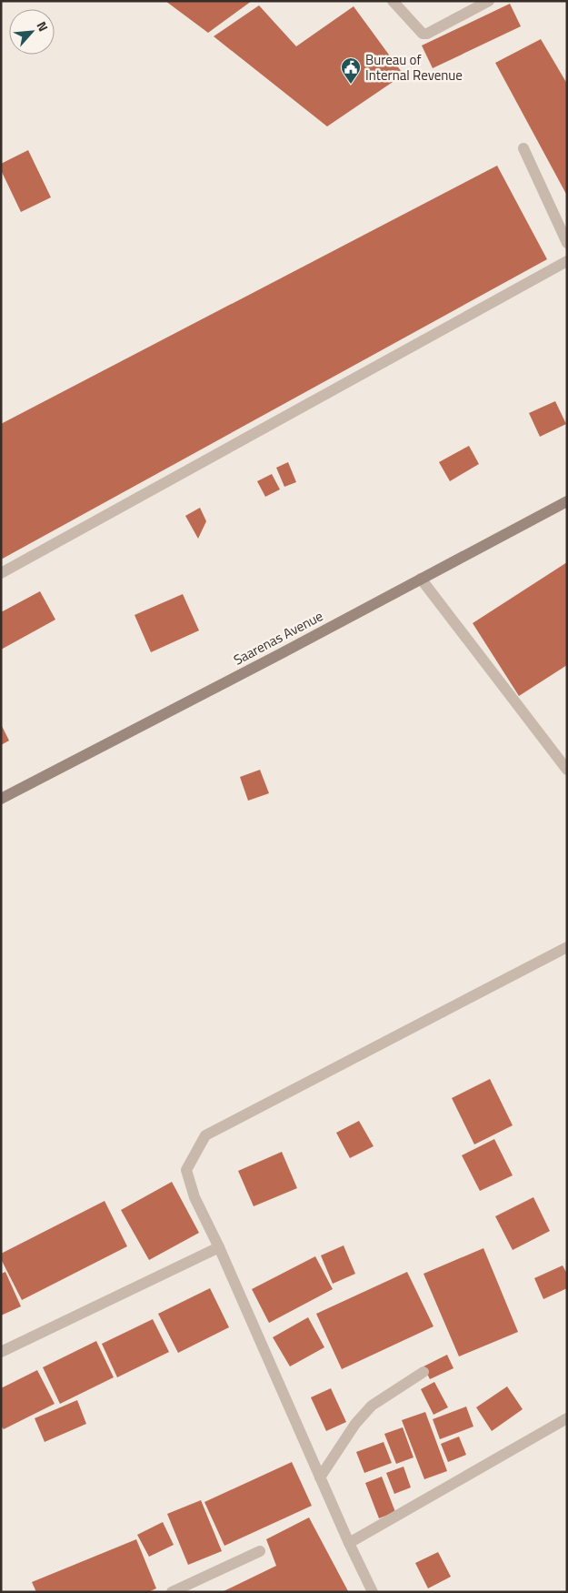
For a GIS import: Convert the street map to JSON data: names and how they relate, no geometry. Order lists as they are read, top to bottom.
{
  "streets": {
    "main road": ["Saarenas Avenue"]
  },
  "places": {
    "public building": ["Bureau of Internal Revenue"]
  },
  "north": "top right"
}
